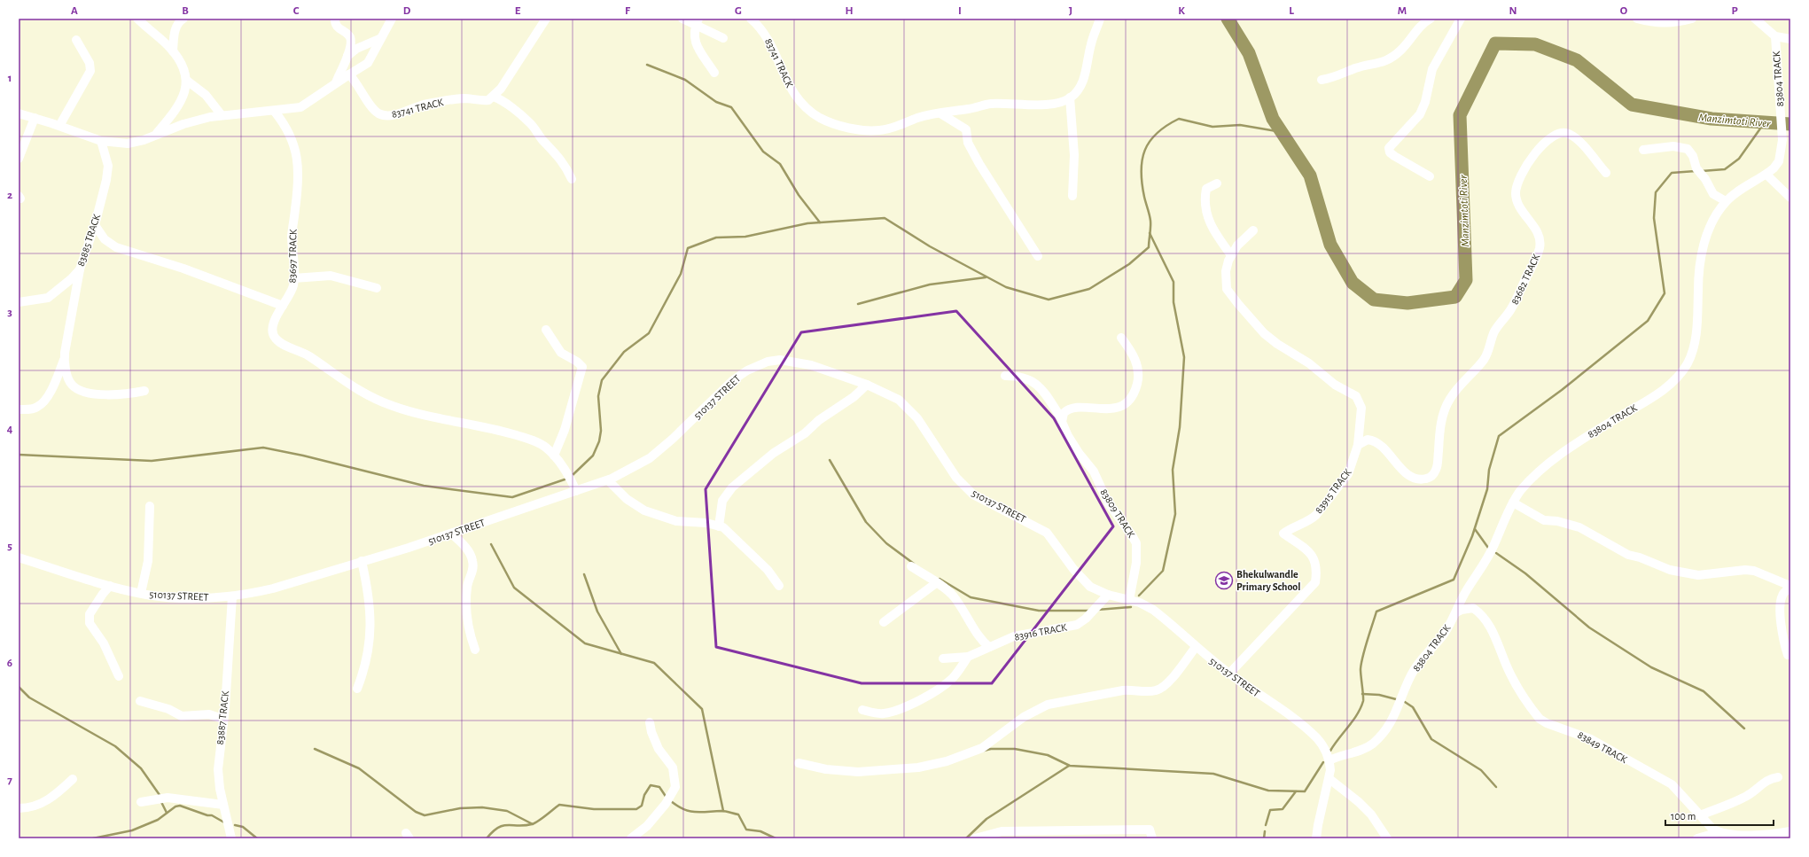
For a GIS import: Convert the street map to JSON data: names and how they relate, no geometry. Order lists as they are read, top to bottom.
{
  "streets": {
    "street": [
      "83741 TRACK",
      "83804 TRACK",
      "83885 TRACK",
      "83697 TRACK",
      "83682 TRACK",
      "510137 STREET",
      "83915 TRACK",
      "83809 TRACK",
      "83916 TRACK",
      "83887 TRACK",
      "83849 TRACK"
    ]
  },
  "crossings": [
    ["83804 TRACK", "510137 STREET"],
    ["83697 TRACK", "510137 STREET"],
    ["83682 TRACK", "83915 TRACK"],
    ["510137 STREET", "83915 TRACK"],
    ["510137 STREET", "83809 TRACK"],
    ["510137 STREET", "83916 TRACK"],
    ["510137 STREET", "83887 TRACK"]
  ],
  "water": ["Manzimtoti River"],
  "places": {
    "school or university": ["Bhekulwandle Primary School"]
  },
  "scale_bar": "100 m",
  "grid": {
    "columns": [
      "A",
      "B",
      "C",
      "D",
      "E",
      "F",
      "G",
      "H",
      "I",
      "J",
      "K",
      "L",
      "M",
      "N",
      "O",
      "P"
    ],
    "rows": [
      "1",
      "2",
      "3",
      "4",
      "5",
      "6",
      "7"
    ]
  }
}
